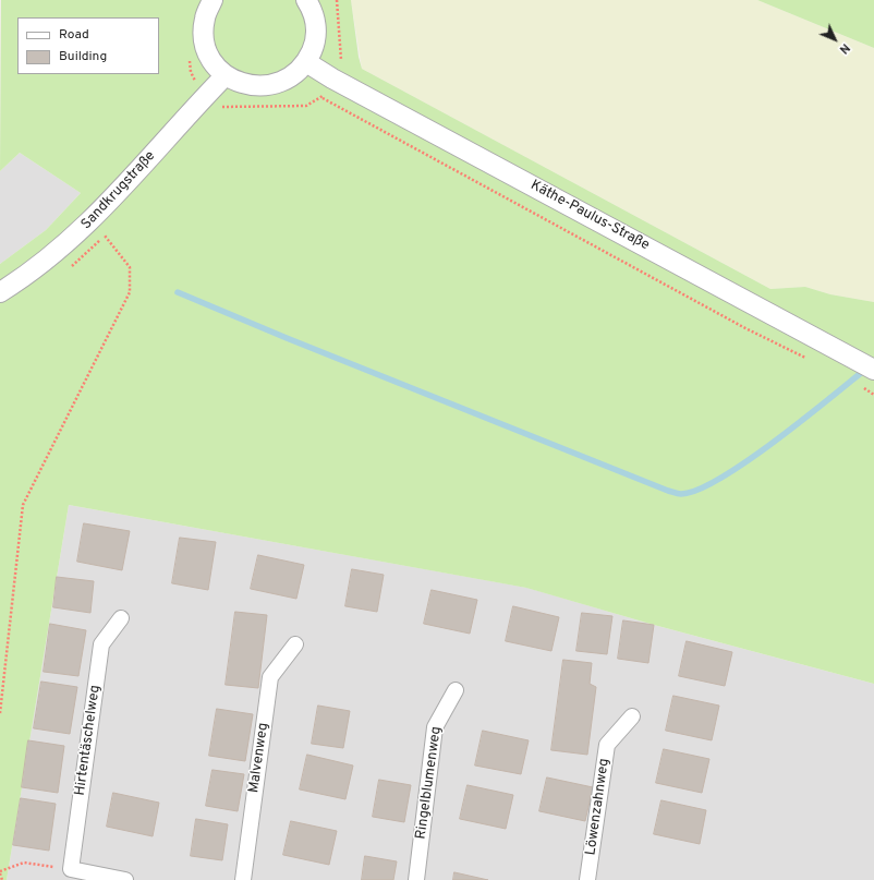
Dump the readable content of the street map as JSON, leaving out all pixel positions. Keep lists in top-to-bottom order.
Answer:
{
  "streets": {
    "street": [
      "Sandkrugstraße",
      "Käthe-Paulus-Straße",
      "Hirtentäschelweg",
      "Malvenweg",
      "Ringelblumenweg",
      "Löwenzahnweg"
    ]
  },
  "legend": ["Road", "Building"],
  "north": "bottom right"
}
